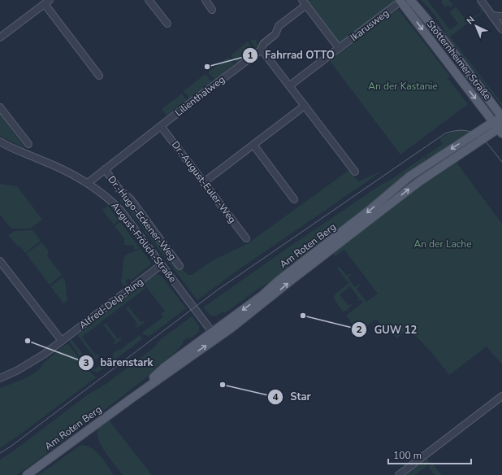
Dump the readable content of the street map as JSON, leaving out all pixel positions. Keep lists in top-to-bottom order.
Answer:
{
  "streets": {
    "main road": ["Stotternheimer Straße", "Am Roten Berg"],
    "street": [
      "Ikarusweg",
      "Lilienthalweg",
      "Dr.-August-Euler-Weg",
      "Dr.-Hugo-Eckener-Weg",
      "August-Frölich-Straße",
      "Alfred-Delp-Ring"
    ]
  },
  "crossings": [
    ["Ikarusweg", "Stotternheimer Straße"],
    ["Stotternheimer Straße", "Am Roten Berg"],
    ["Lilienthalweg", "Dr.-August-Euler-Weg"],
    ["Lilienthalweg", "Dr.-Hugo-Eckener-Weg"],
    ["Lilienthalweg", "August-Frölich-Straße"],
    ["August-Frölich-Straße", "Am Roten Berg"],
    ["August-Frölich-Straße", "Alfred-Delp-Ring"]
  ],
  "parks": ["An der Kastanie", "An der Lache"],
  "places": [
    "Fahrrad OTTO",
    "GUW 12",
    "bärenstark",
    "Star"
  ],
  "scale_bar": "100 m",
  "north": "top left"
}
